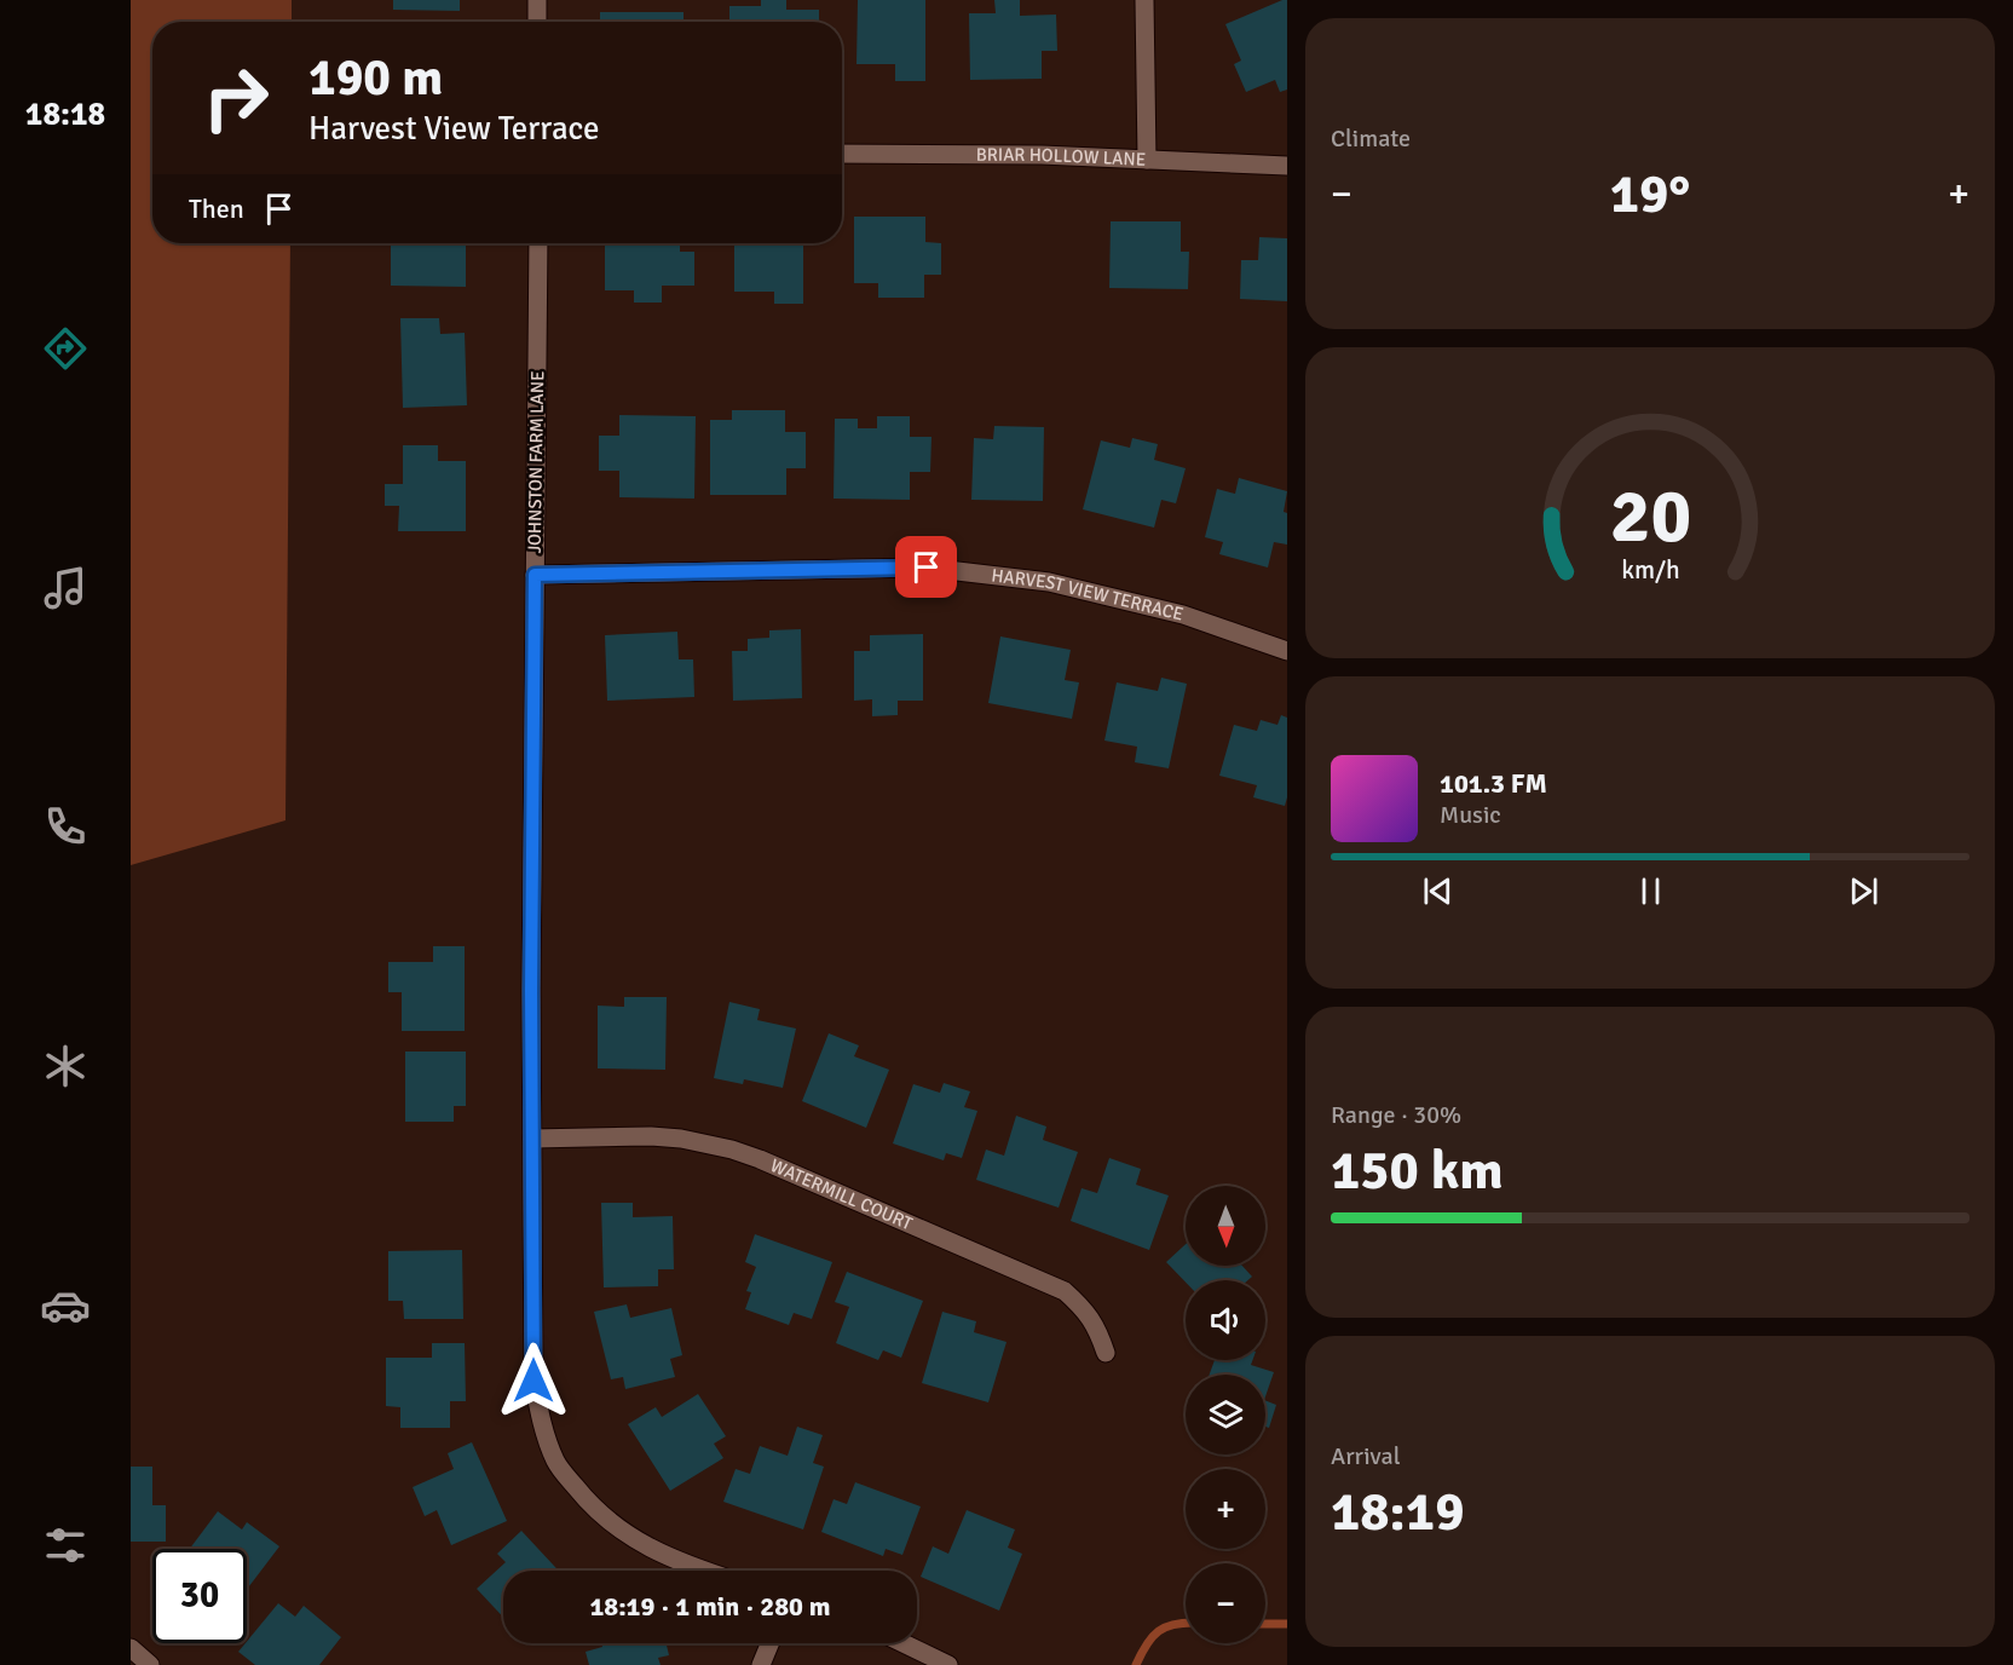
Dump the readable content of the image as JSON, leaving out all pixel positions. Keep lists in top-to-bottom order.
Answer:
{
  "streets": {
    "street": [
      "BRIAR HOLLOW LANE",
      "JOHNSTON FARM LANE",
      "HARVEST VIEW TERRACE",
      "WATERMILL COURT"
    ]
  },
  "crossings": [
    ["JOHNSTON FARM LANE", "HARVEST VIEW TERRACE"],
    ["JOHNSTON FARM LANE", "WATERMILL COURT"]
  ],
  "north": "bottom",
  "page": {
    "tabs": "18:18",
    "tile": [
      "Climate",
      ["Range · 30%", "150 km"],
      ["Arrival", "18:19"]
    ],
    "turn": ["190 m", "Harvest View Terrace"],
    "heat": ["−", "19°", "+"],
    "then": "Then",
    "song": ["101.3 FM", "Music"],
    "map_buttons": ["+", "−"],
    "limit": "30",
    "trip": "18:19 · 1 min · 280 m",
    "gauge": ["20", "km/h"]
  }
}
